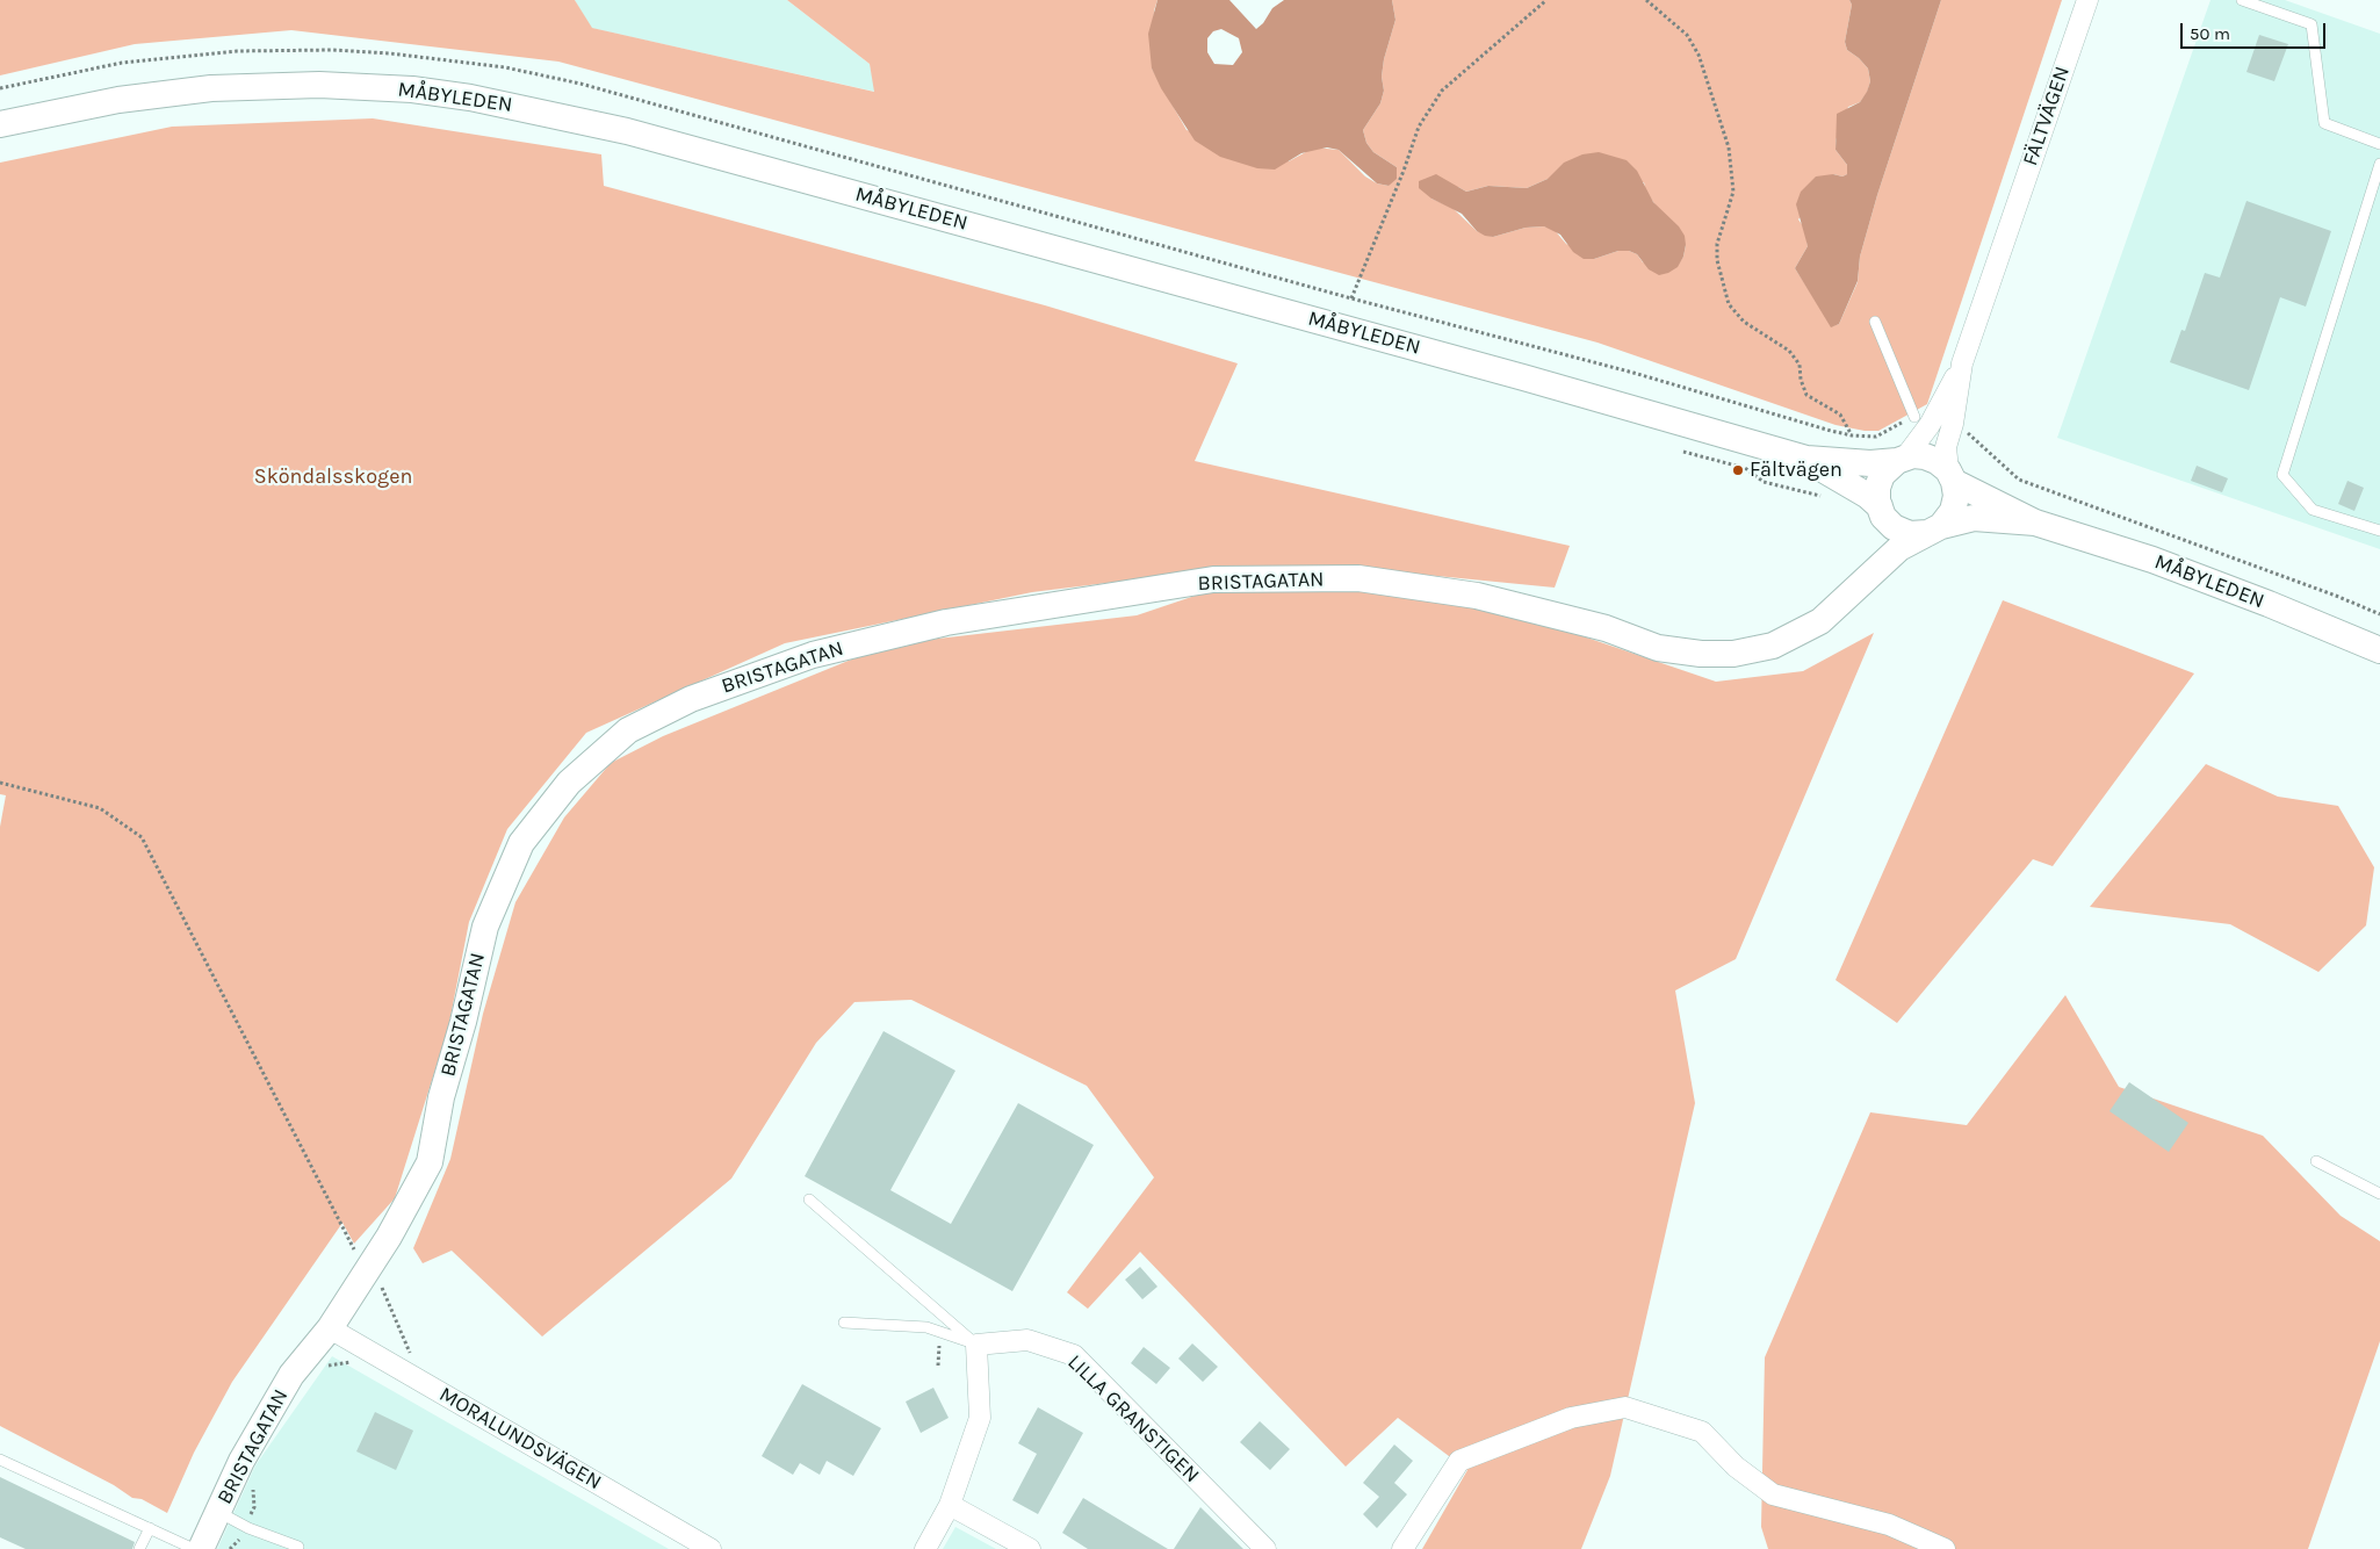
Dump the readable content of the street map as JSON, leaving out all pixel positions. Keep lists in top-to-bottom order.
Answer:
{
  "streets": {
    "street": [
      "MÅBYLEDEN",
      "FÄLTVÄGEN",
      "BRISTAGATAN",
      "LILLA GRANSTIGEN",
      "MORALUNDSVÄGEN"
    ]
  },
  "crossings": [
    ["MÅBYLEDEN", "FÄLTVÄGEN"],
    ["MÅBYLEDEN", "BRISTAGATAN"],
    ["FÄLTVÄGEN", "BRISTAGATAN"],
    ["BRISTAGATAN", "MORALUNDSVÄGEN"]
  ],
  "parks": ["Sköndalsskogen"],
  "places": ["Fältvägen"],
  "scale_bar": "50 m"
}
